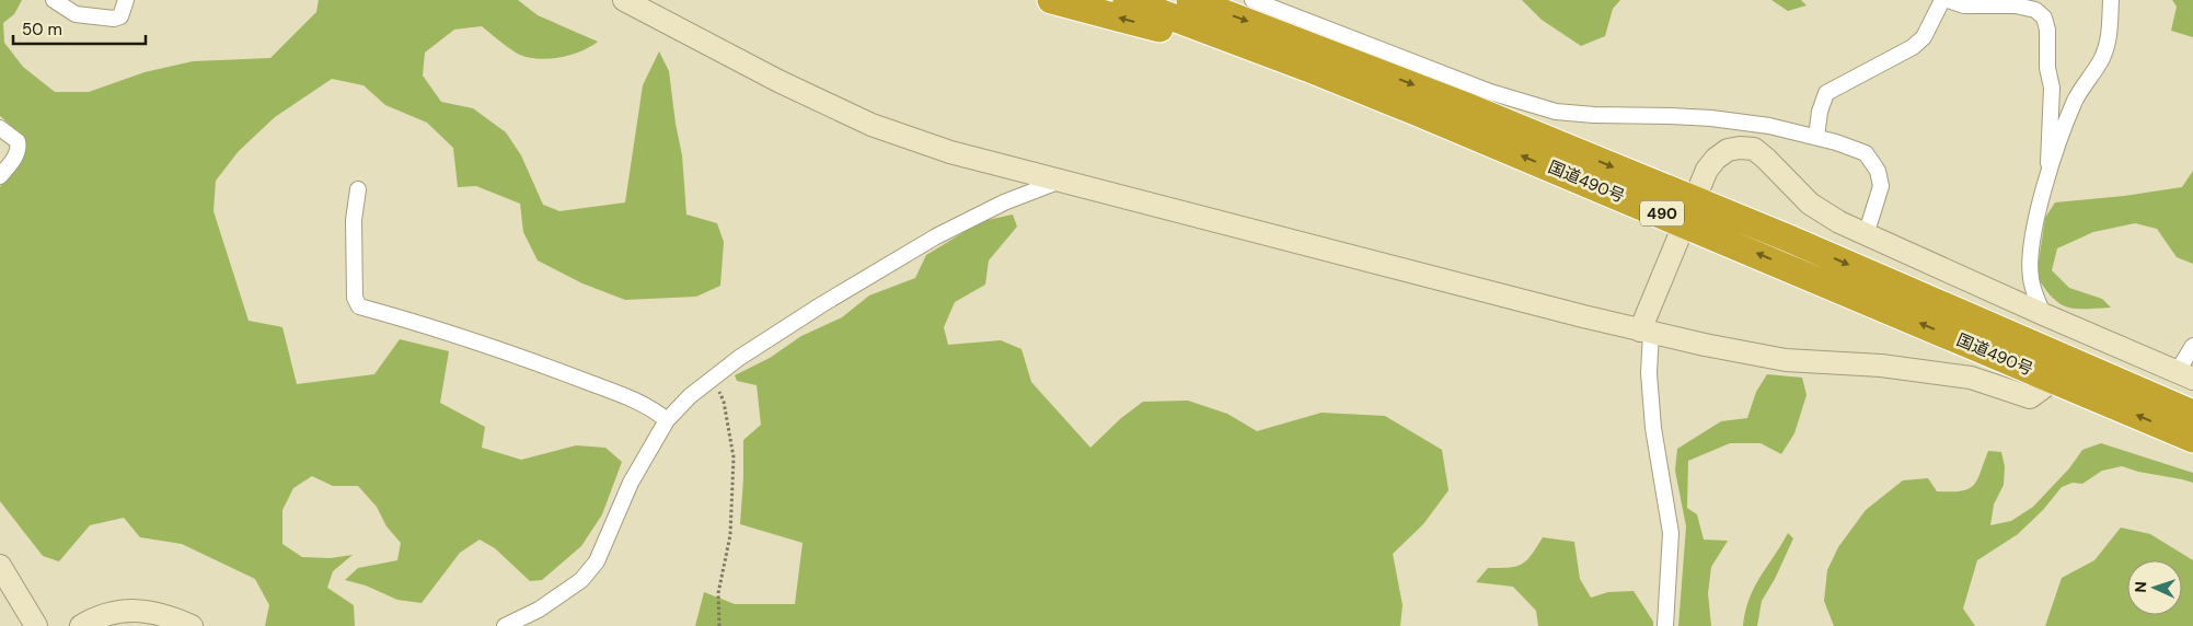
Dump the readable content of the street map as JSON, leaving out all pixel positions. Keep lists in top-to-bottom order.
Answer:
{
  "streets": {
    "highway": ["国道490号", "490"]
  },
  "scale_bar": "50 m",
  "north": "left"
}
